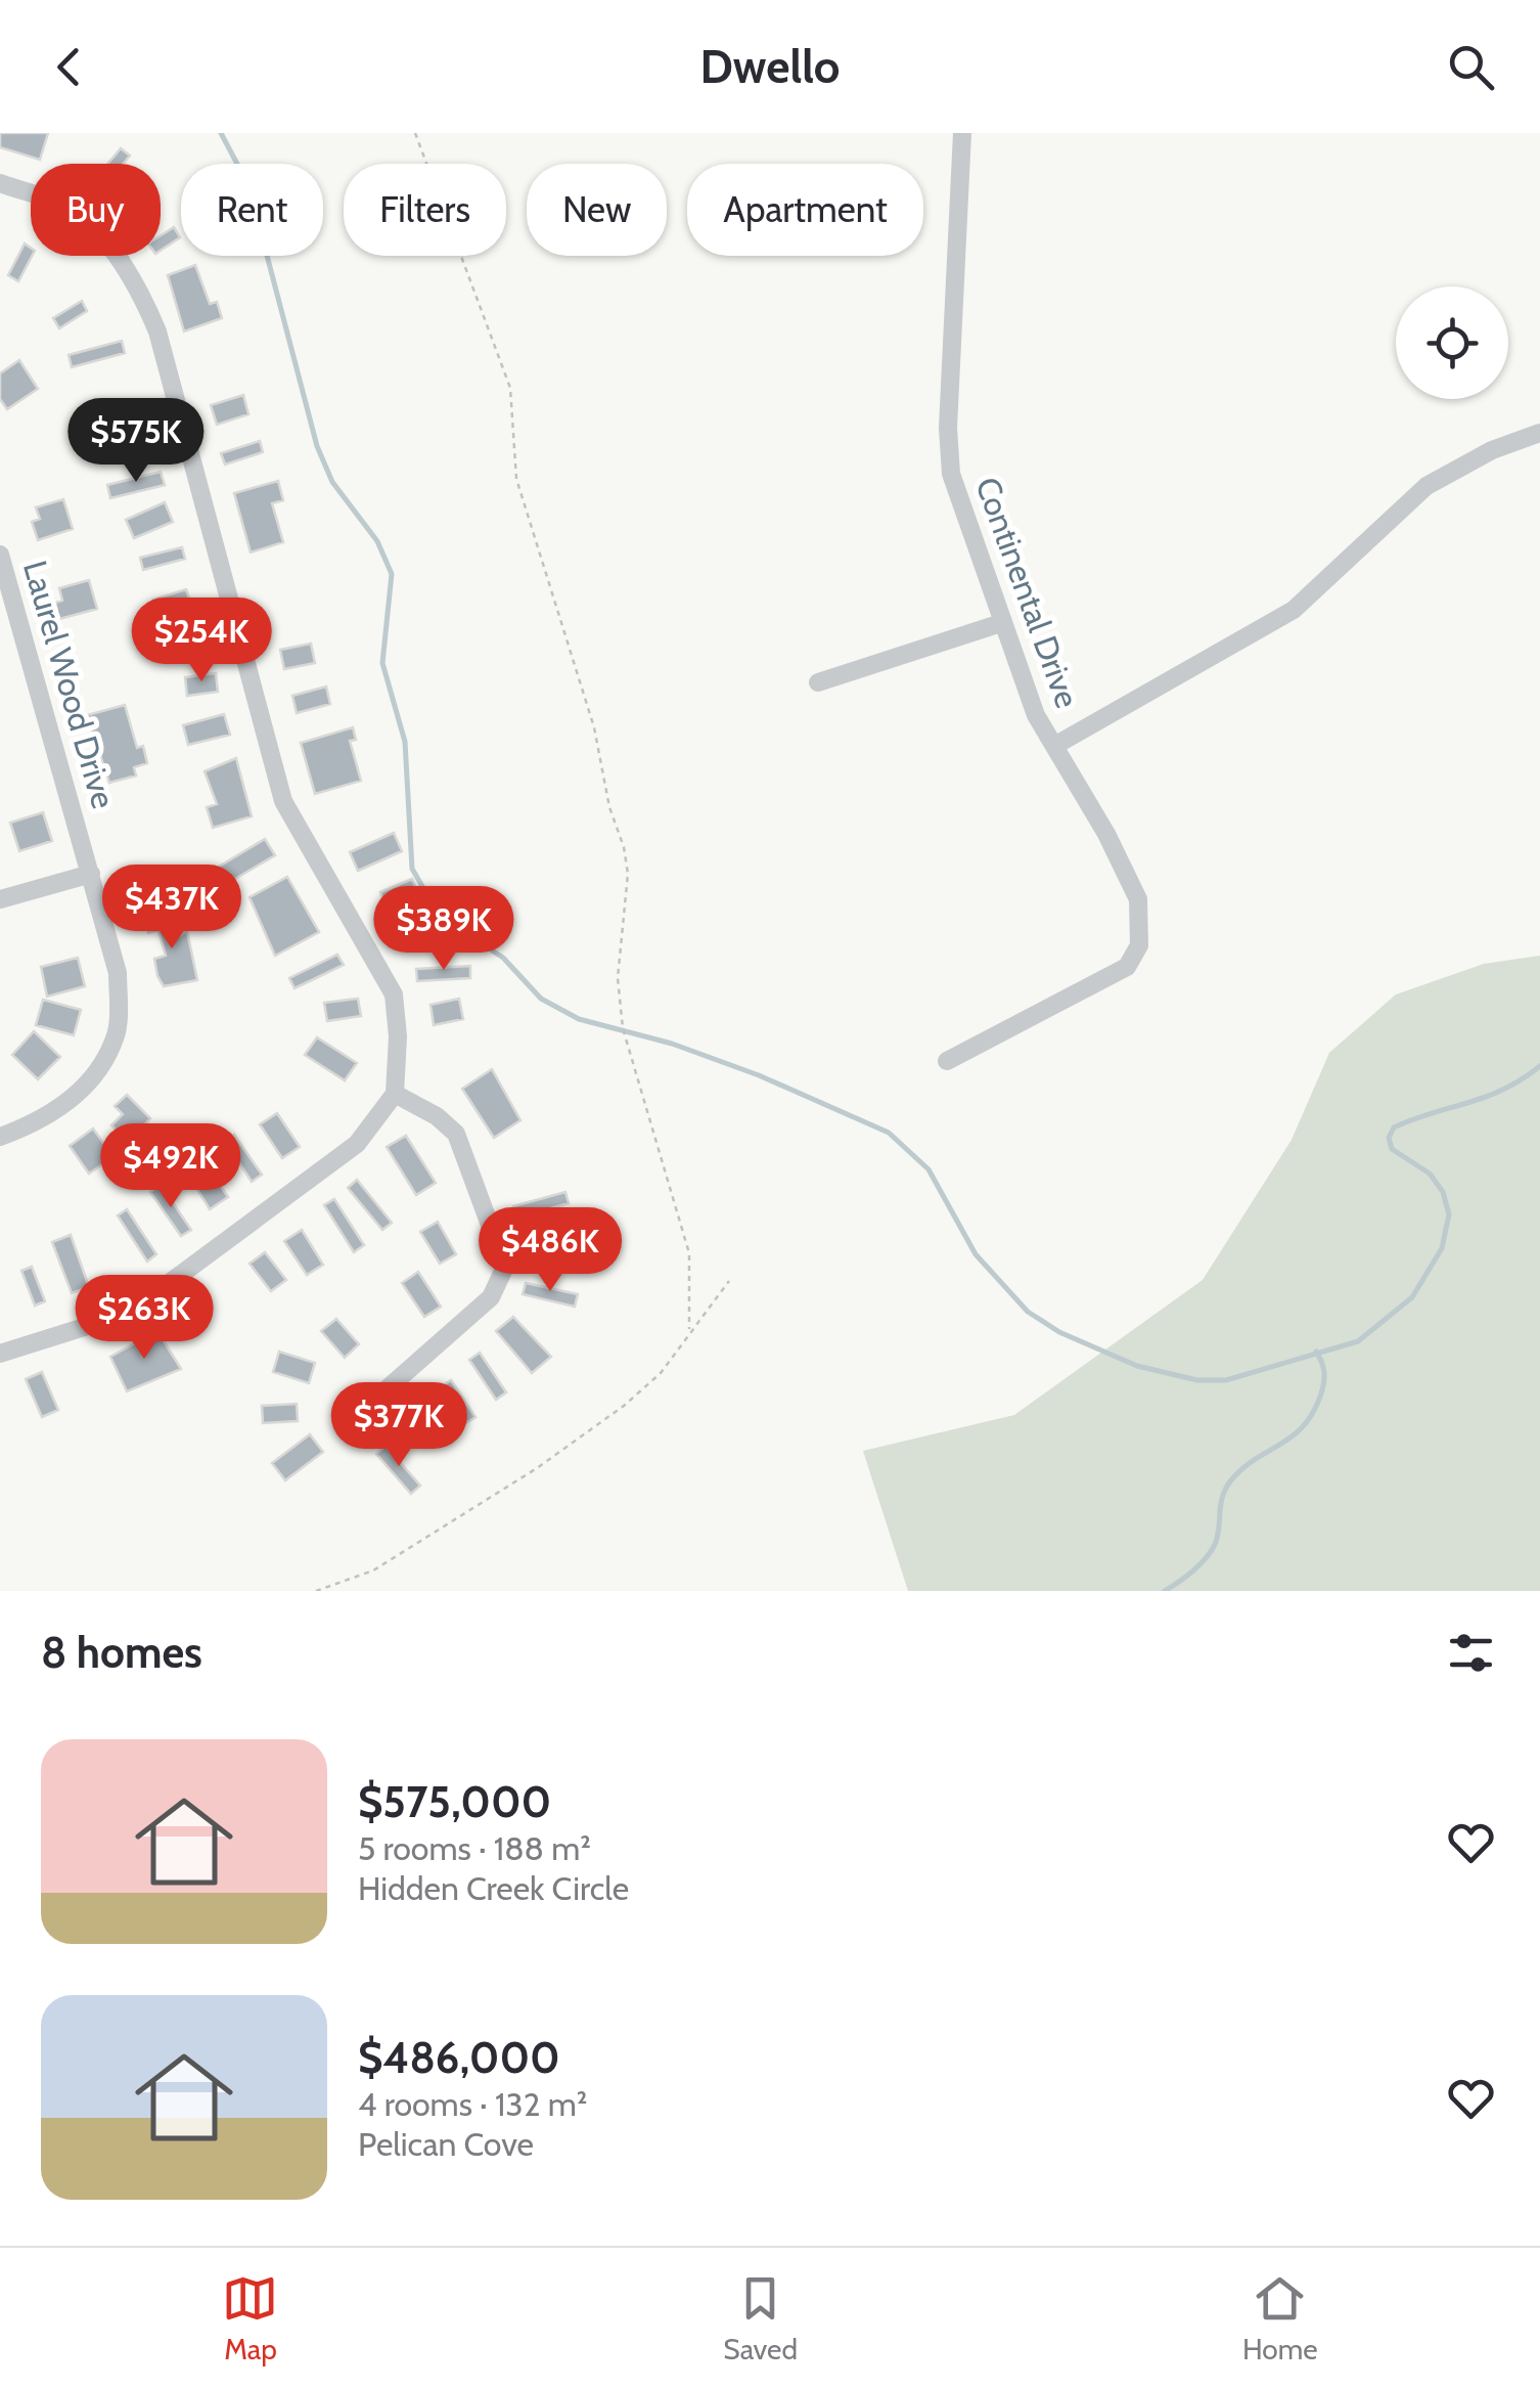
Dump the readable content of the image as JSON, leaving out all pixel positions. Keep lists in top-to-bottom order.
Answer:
{
  "streets": {
    "street": ["Continental Drive", "Laurel Wood Drive"]
  },
  "page": {
    "header": "Dwello",
    "chip": [
      "Buy",
      "Rent",
      "Filters",
      "New",
      "Apartment"
    ],
    "price": [
      "$575K",
      "$254K",
      "$437K",
      "$389K",
      "$492K",
      "$486K",
      "$263K",
      "$377K"
    ],
    "heading": "8 homes",
    "list": [
      {
        "name": "$575,000",
        "note": "5 rooms · 188 m² · Hidden Creek Circle"
      },
      {
        "name": "$486,000",
        "note": "4 rooms · 132 m² · Pelican Cove"
      }
    ],
    "tabs": ["Map", "Saved", "Home"]
  }
}
